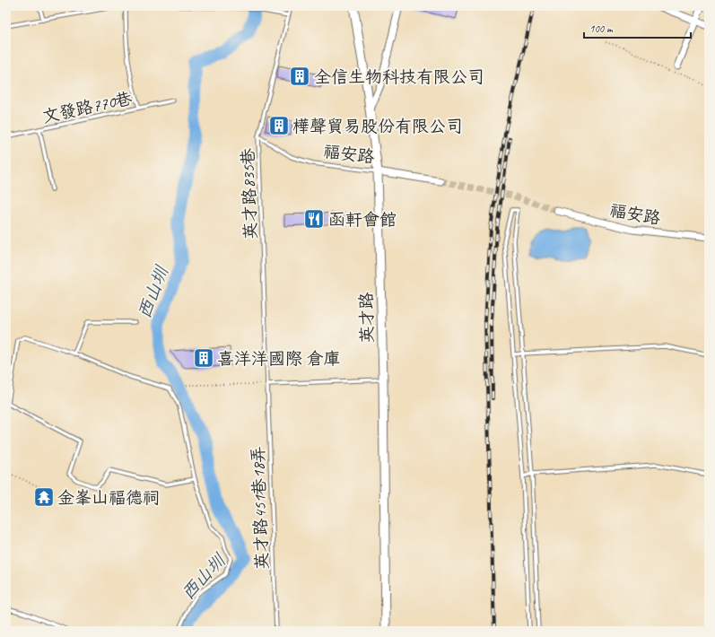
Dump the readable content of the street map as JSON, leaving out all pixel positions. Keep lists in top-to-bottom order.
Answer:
{
  "streets": {
    "street": ["福安路", "英才路"],
    "lane": ["文發路770巷", "英才路835巷", "英才路451巷18弄"]
  },
  "crossings": [
    ["福安路", "英才路835巷"],
    ["福安路", "英才路"],
    ["英才路835巷", "英才路451巷18弄"]
  ],
  "water": ["西山圳"],
  "places": {
    "building": ["全信生物科技有限公司", "樺聲貿易股份有限公司", "喜洋洋國際 倉庫"],
    "restaurant": ["函軒會館"],
    "temple": ["金峯山福德祠"]
  },
  "scale_bar": "100 m"
}
